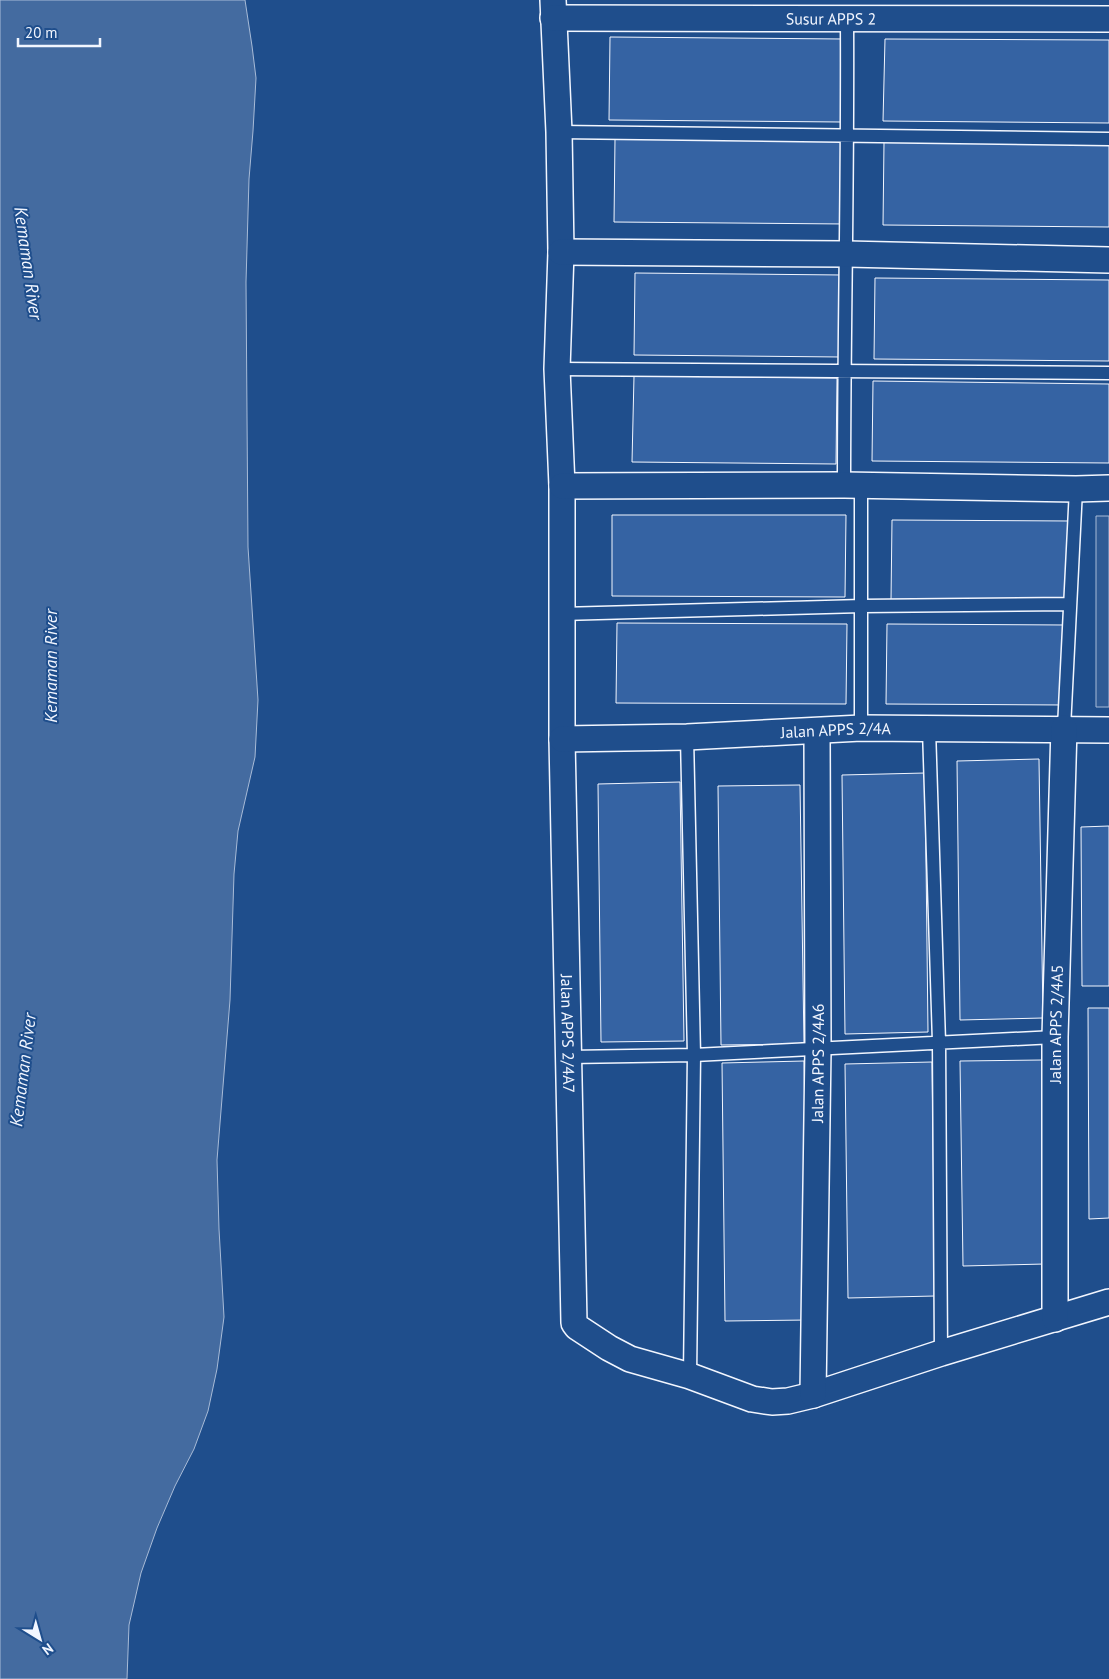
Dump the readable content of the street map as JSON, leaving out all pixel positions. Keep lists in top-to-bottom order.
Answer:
{
  "streets": {
    "street": [
      "Susur APPS 2",
      "Jalan APPS 2/4A",
      "Jalan APPS 2/4A5",
      "Jalan APPS 2/4A7",
      "Jalan APPS 2/4A6"
    ]
  },
  "crossings": [
    ["Susur APPS 2", "Jalan APPS 2/4A7"],
    ["Jalan APPS 2/4A", "Jalan APPS 2/4A5"],
    ["Jalan APPS 2/4A", "Jalan APPS 2/4A7"],
    ["Jalan APPS 2/4A", "Jalan APPS 2/4A6"]
  ],
  "water": ["Kemaman River"],
  "scale_bar": "20 m",
  "north": "bottom right"
}
